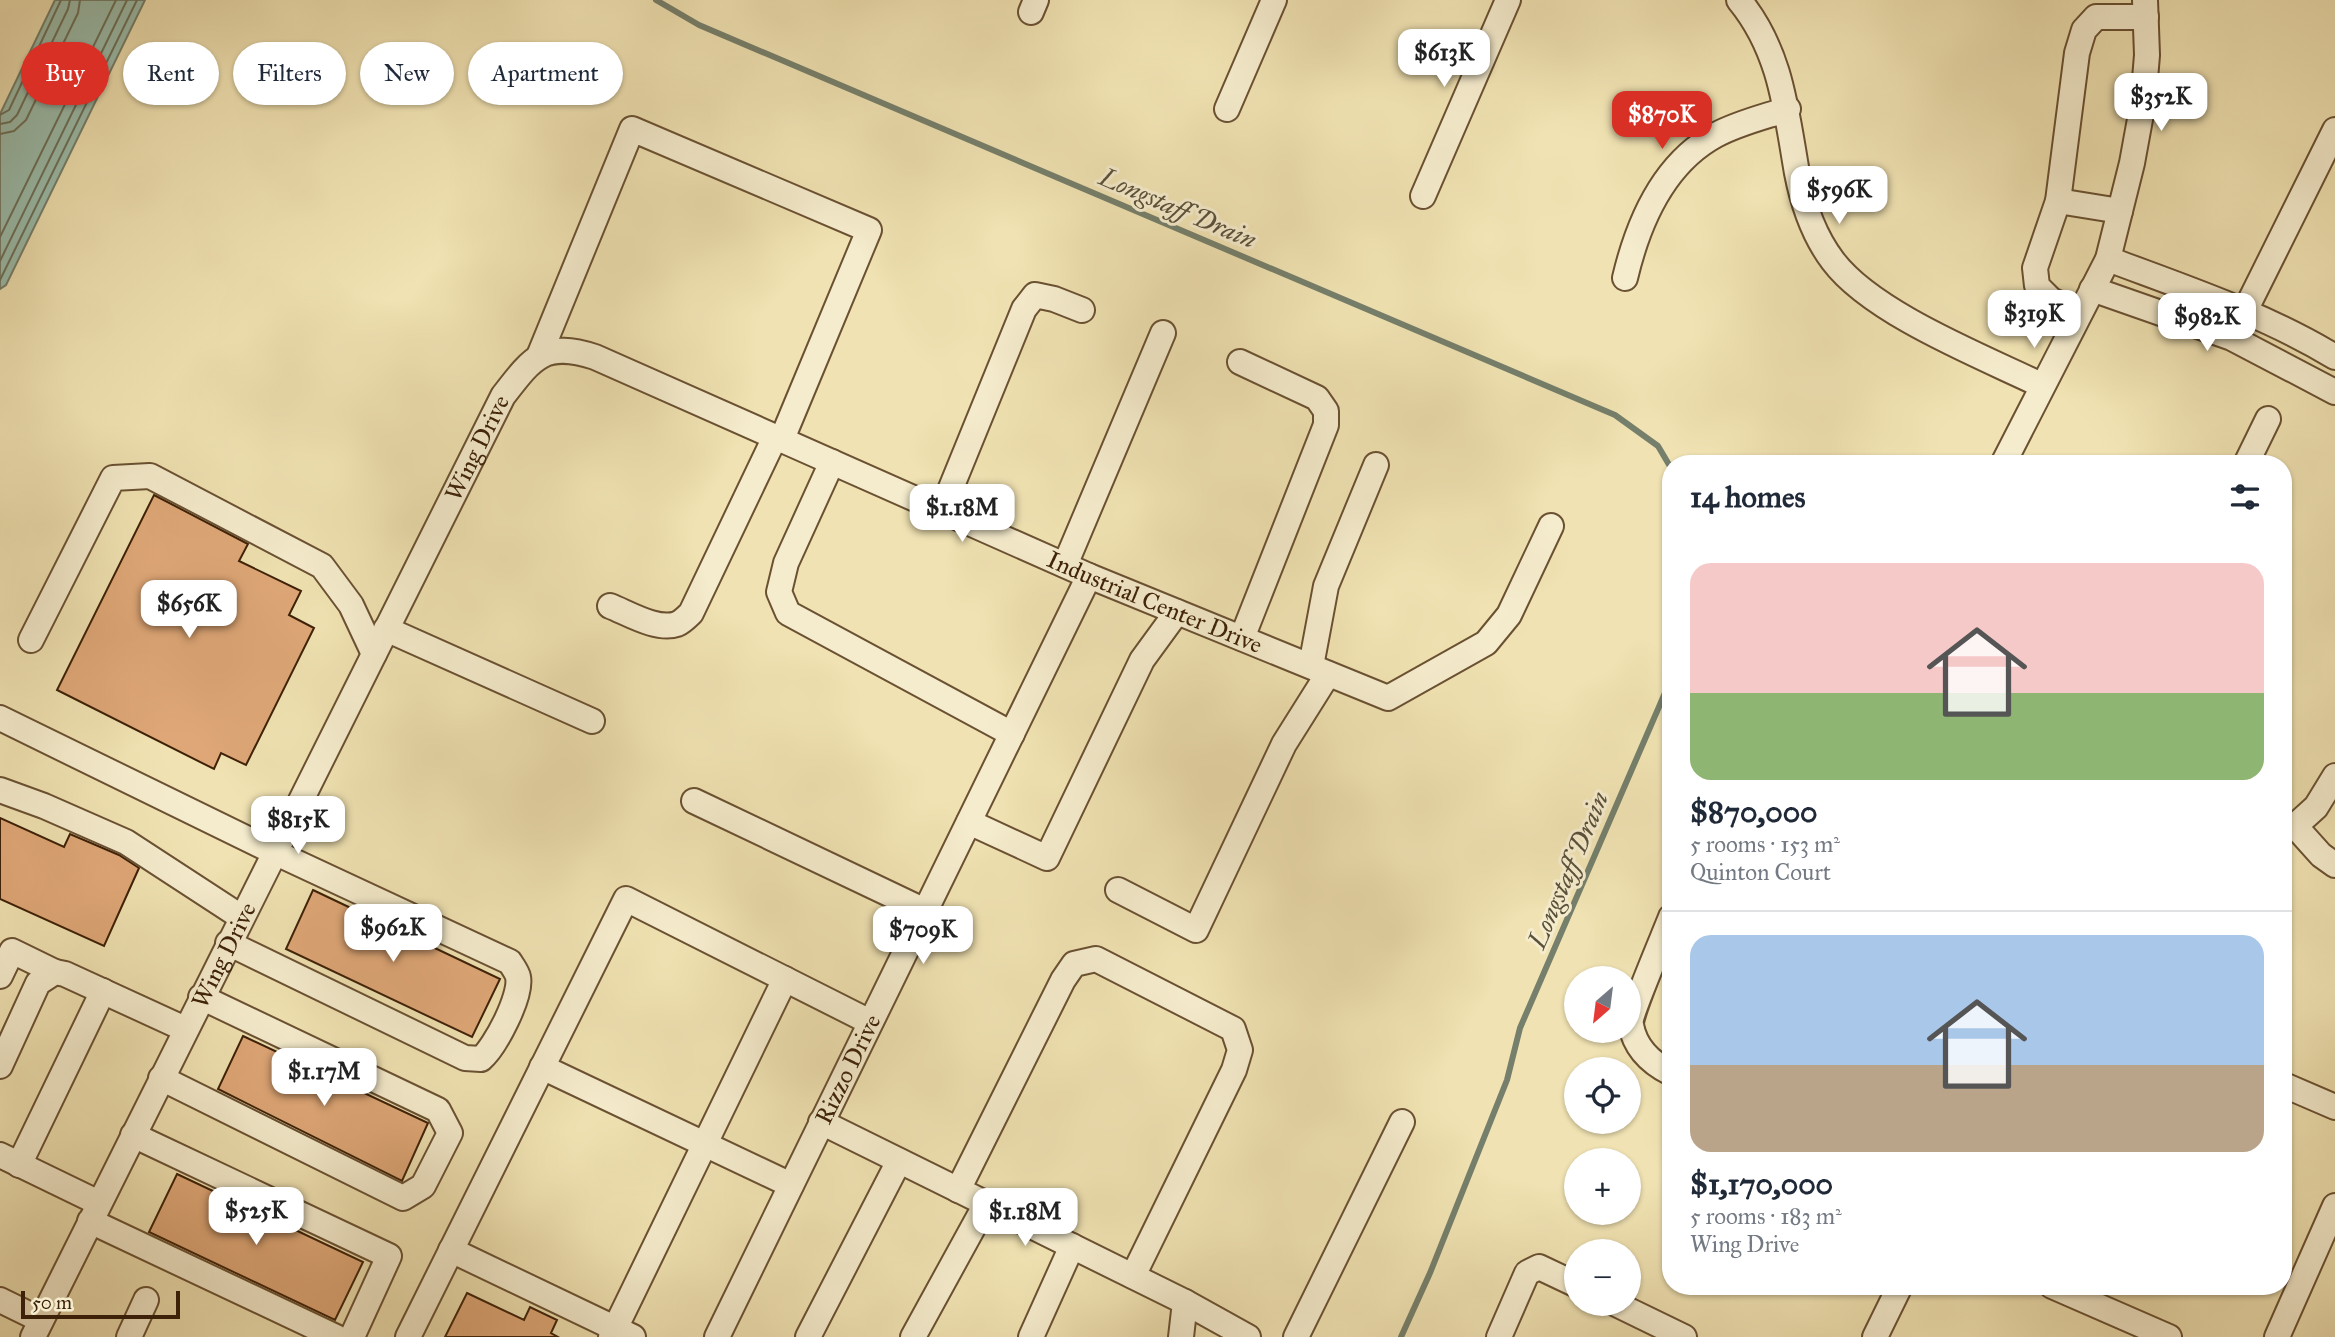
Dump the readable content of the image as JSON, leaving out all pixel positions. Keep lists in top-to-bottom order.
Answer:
{
  "streets": {
    "street": ["Wing Drive", "Industrial Center Drive", "Rizzo Drive"]
  },
  "crossings": [
    ["Wing Drive", "Industrial Center Drive"],
    ["Industrial Center Drive", "Rizzo Drive"]
  ],
  "water": ["Longstaff Drain"],
  "scale_bar": "50 m",
  "north": "bottom left",
  "page": {
    "price": [
      "$613K",
      "$352K",
      "$870K",
      "$596K",
      "$319K",
      "$982K",
      "$1.18M",
      "$656K",
      "$815K",
      "$962K",
      "$709K",
      "$1.17M",
      "$525K",
      "$1.18M"
    ],
    "chip": [
      "Buy",
      "Rent",
      "Filters",
      "New",
      "Apartment"
    ],
    "heading": "14 homes",
    "list": [
      {
        "name": "$870,000",
        "note": "5 rooms · 153 m² · Quinton Court"
      },
      {
        "name": "$1,170,000",
        "note": "5 rooms · 183 m² · Wing Drive"
      }
    ],
    "map_buttons": ["+", "−"],
    "scale": "50 m"
  }
}
